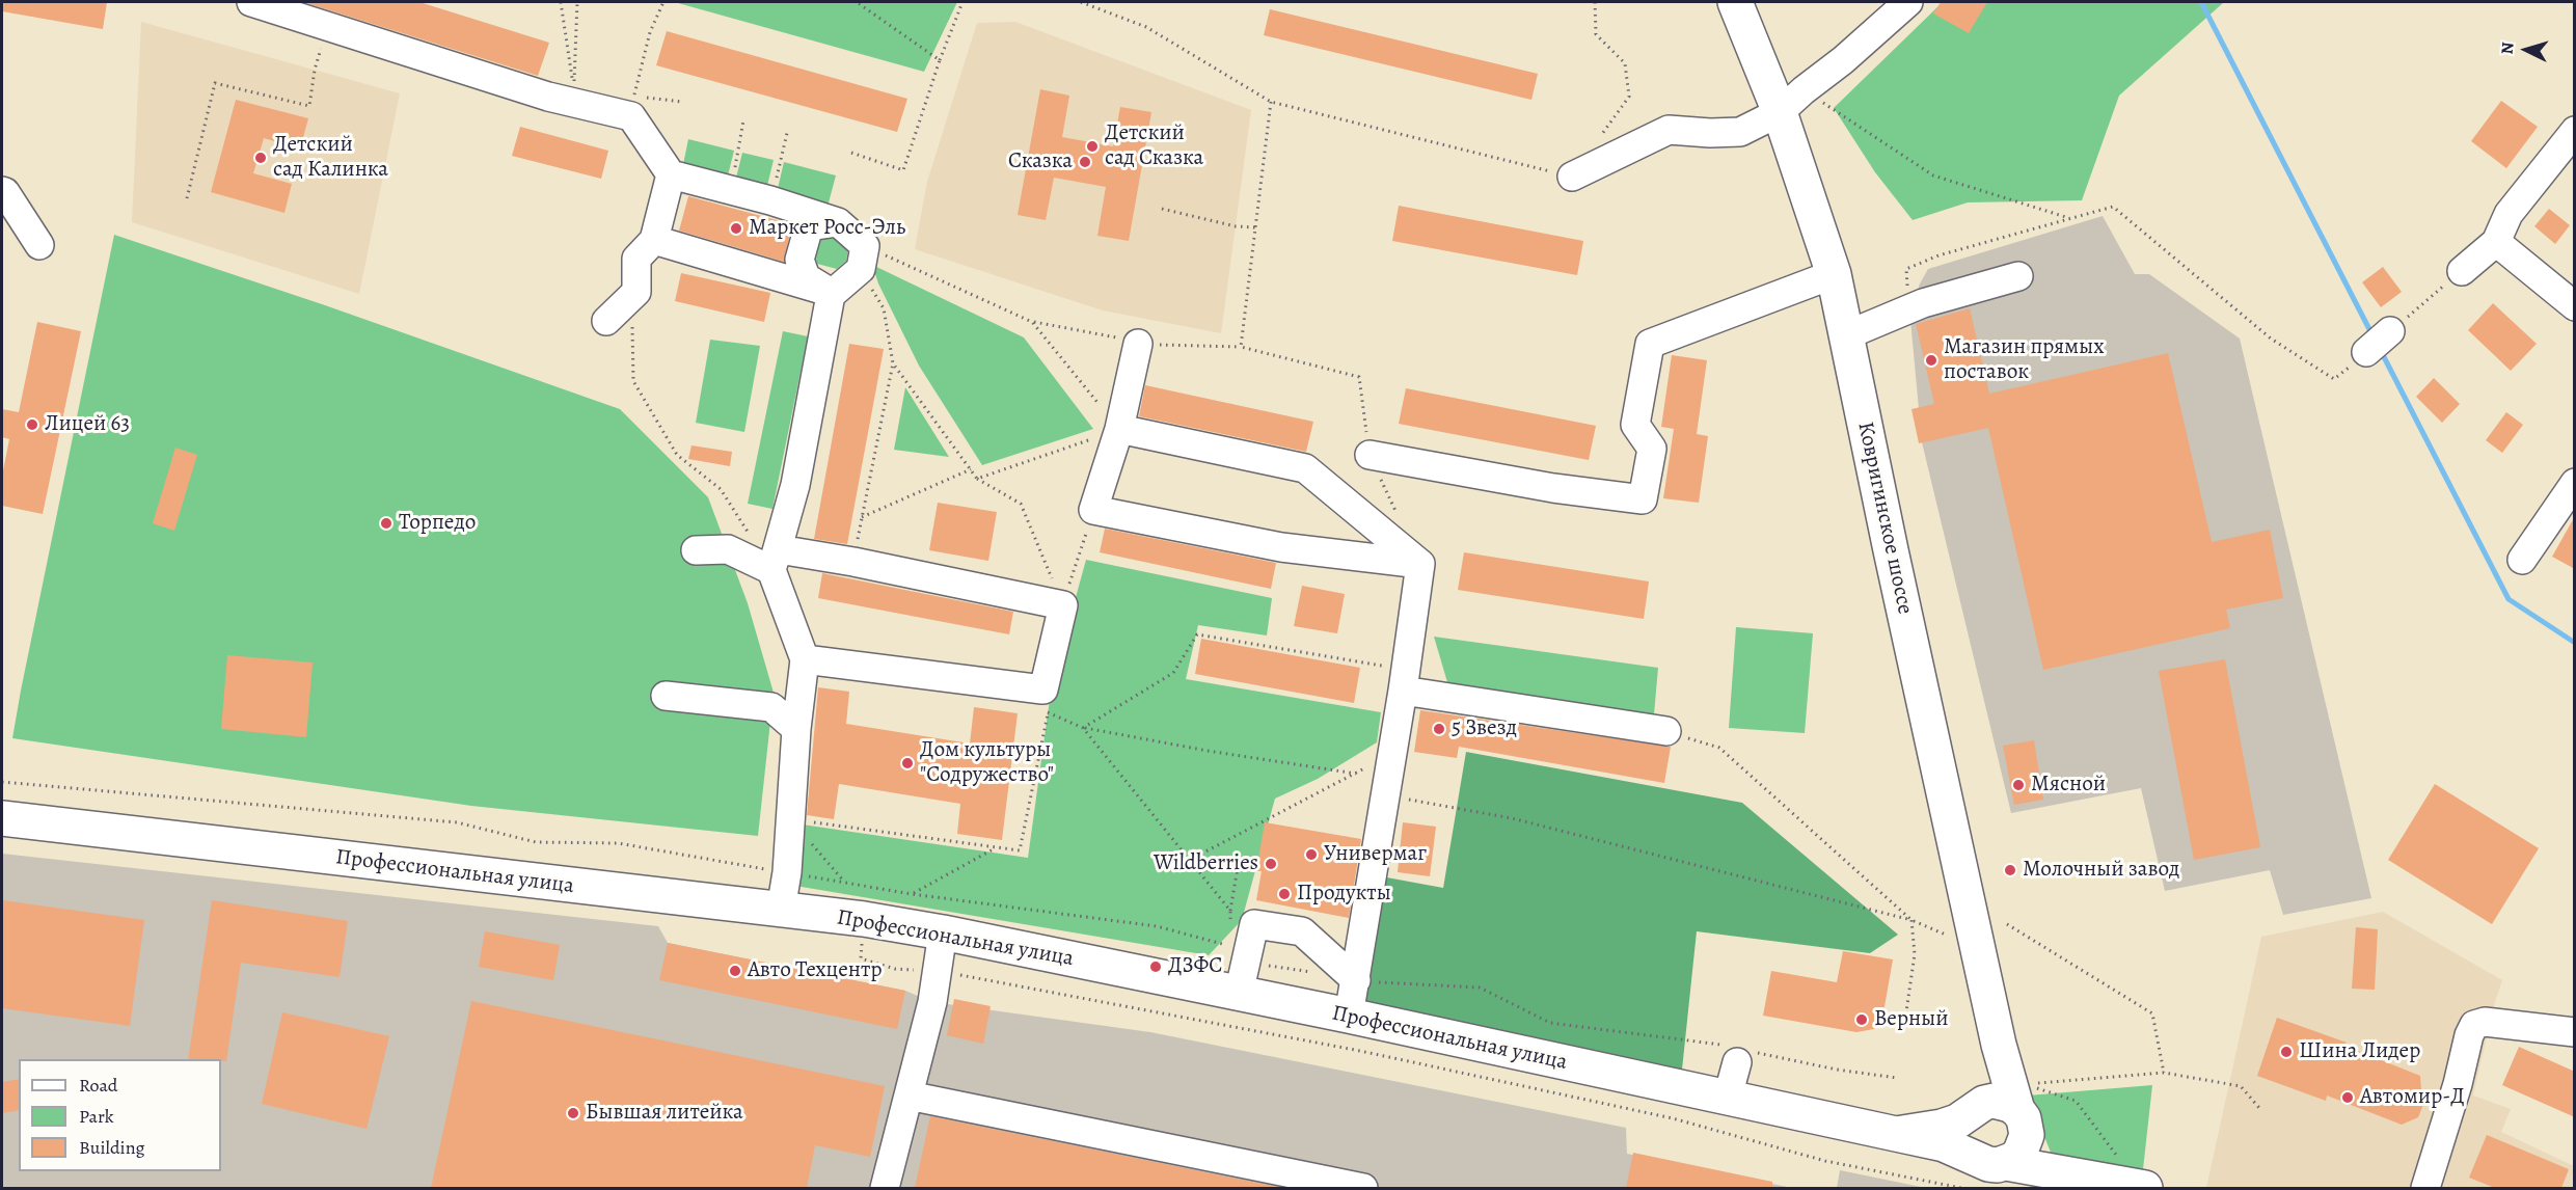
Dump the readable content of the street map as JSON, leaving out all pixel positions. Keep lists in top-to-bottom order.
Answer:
{
  "streets": {
    "main road": ["Ковригинское шоссе", "Профессиональная улица"]
  },
  "crossings": [
    ["Ковригинское шоссе", "Профессиональная улица"]
  ],
  "places": [
    "Детский сад Сказка",
    "Детский сад Калинка",
    "Сказка",
    "Маркет Росс-Эль",
    "Магазин прямых поставок",
    "Лицей 63",
    "Торпедо",
    "5 Звезд",
    "Дом культуры \"Содружество\"",
    "Мясной",
    "Универмаг",
    "Wildberries",
    "Молочный завод",
    "Продукты",
    "ДЗФС",
    "Авто Техцентр",
    "Верный",
    "Шина Лидер",
    "Автомир-Д",
    "Бывшая литейка"
  ],
  "legend": ["Road", "Park", "Building"],
  "north": "left"
}
